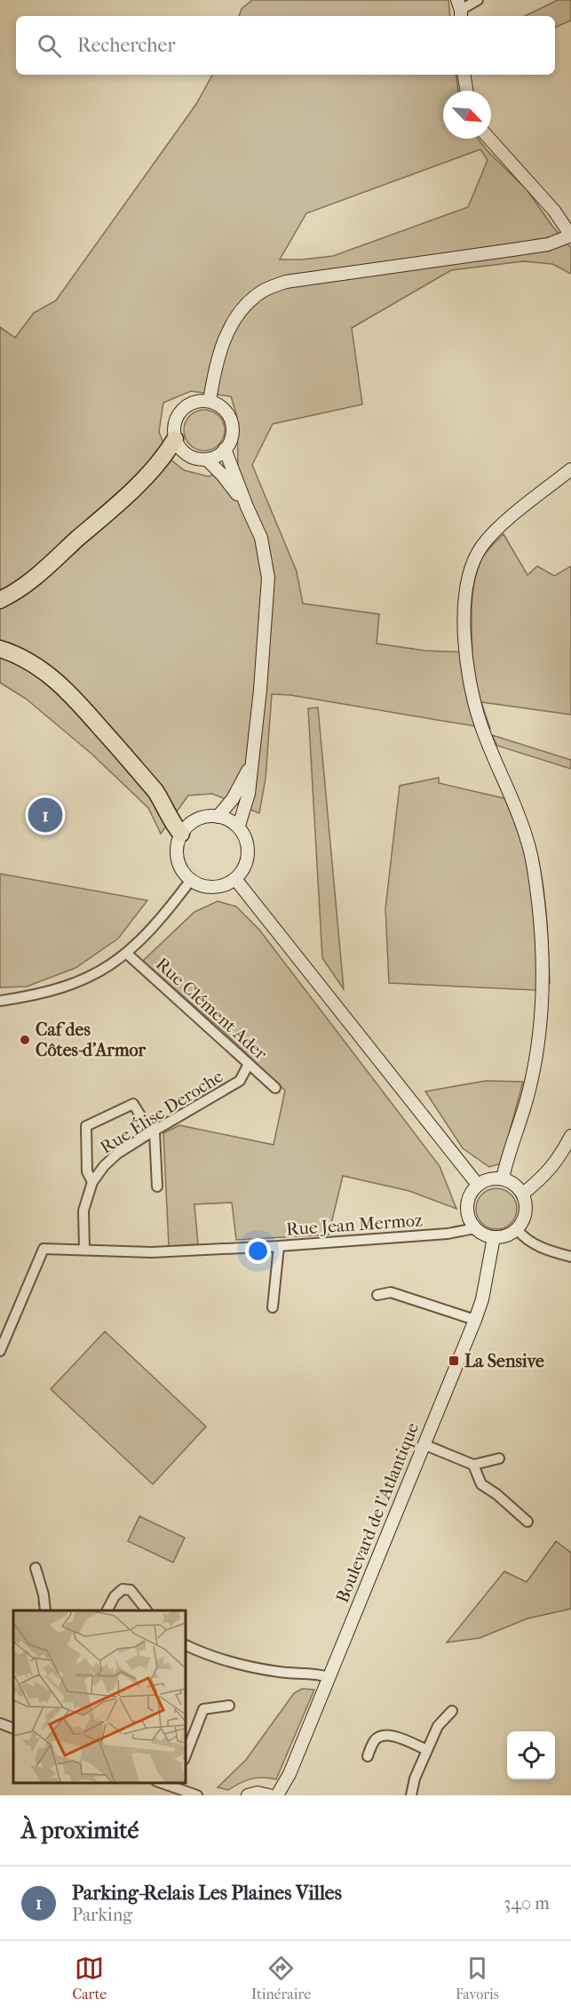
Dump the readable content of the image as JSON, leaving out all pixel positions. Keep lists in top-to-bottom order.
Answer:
{
  "streets": {
    "main road": ["Boulevard de l'Atlantique"],
    "street": ["Rue Clément Ader", "Rue Élise Deroche", "Rue Jean Mermoz"]
  },
  "crossings": [
    ["Rue Clément Ader", "Rue Élise Deroche"],
    ["Rue Élise Deroche", "Rue Jean Mermoz"],
    ["Rue Jean Mermoz", "Boulevard de l'Atlantique"]
  ],
  "places": {
    "other": ["Caf des Côtes-d'Armor"],
    "transit": ["La Sensive"]
  },
  "north": "bottom right",
  "page": {
    "search": "Rechercher",
    "pins": "1",
    "heading": "À proximité",
    "list": [
      {
        "mark": "1",
        "name": "Parking-Relais Les Plaines Villes",
        "note": "Parking",
        "value": "340 m"
      }
    ],
    "nav": ["Carte", "Itinéraire", "Favoris"]
  }
}
